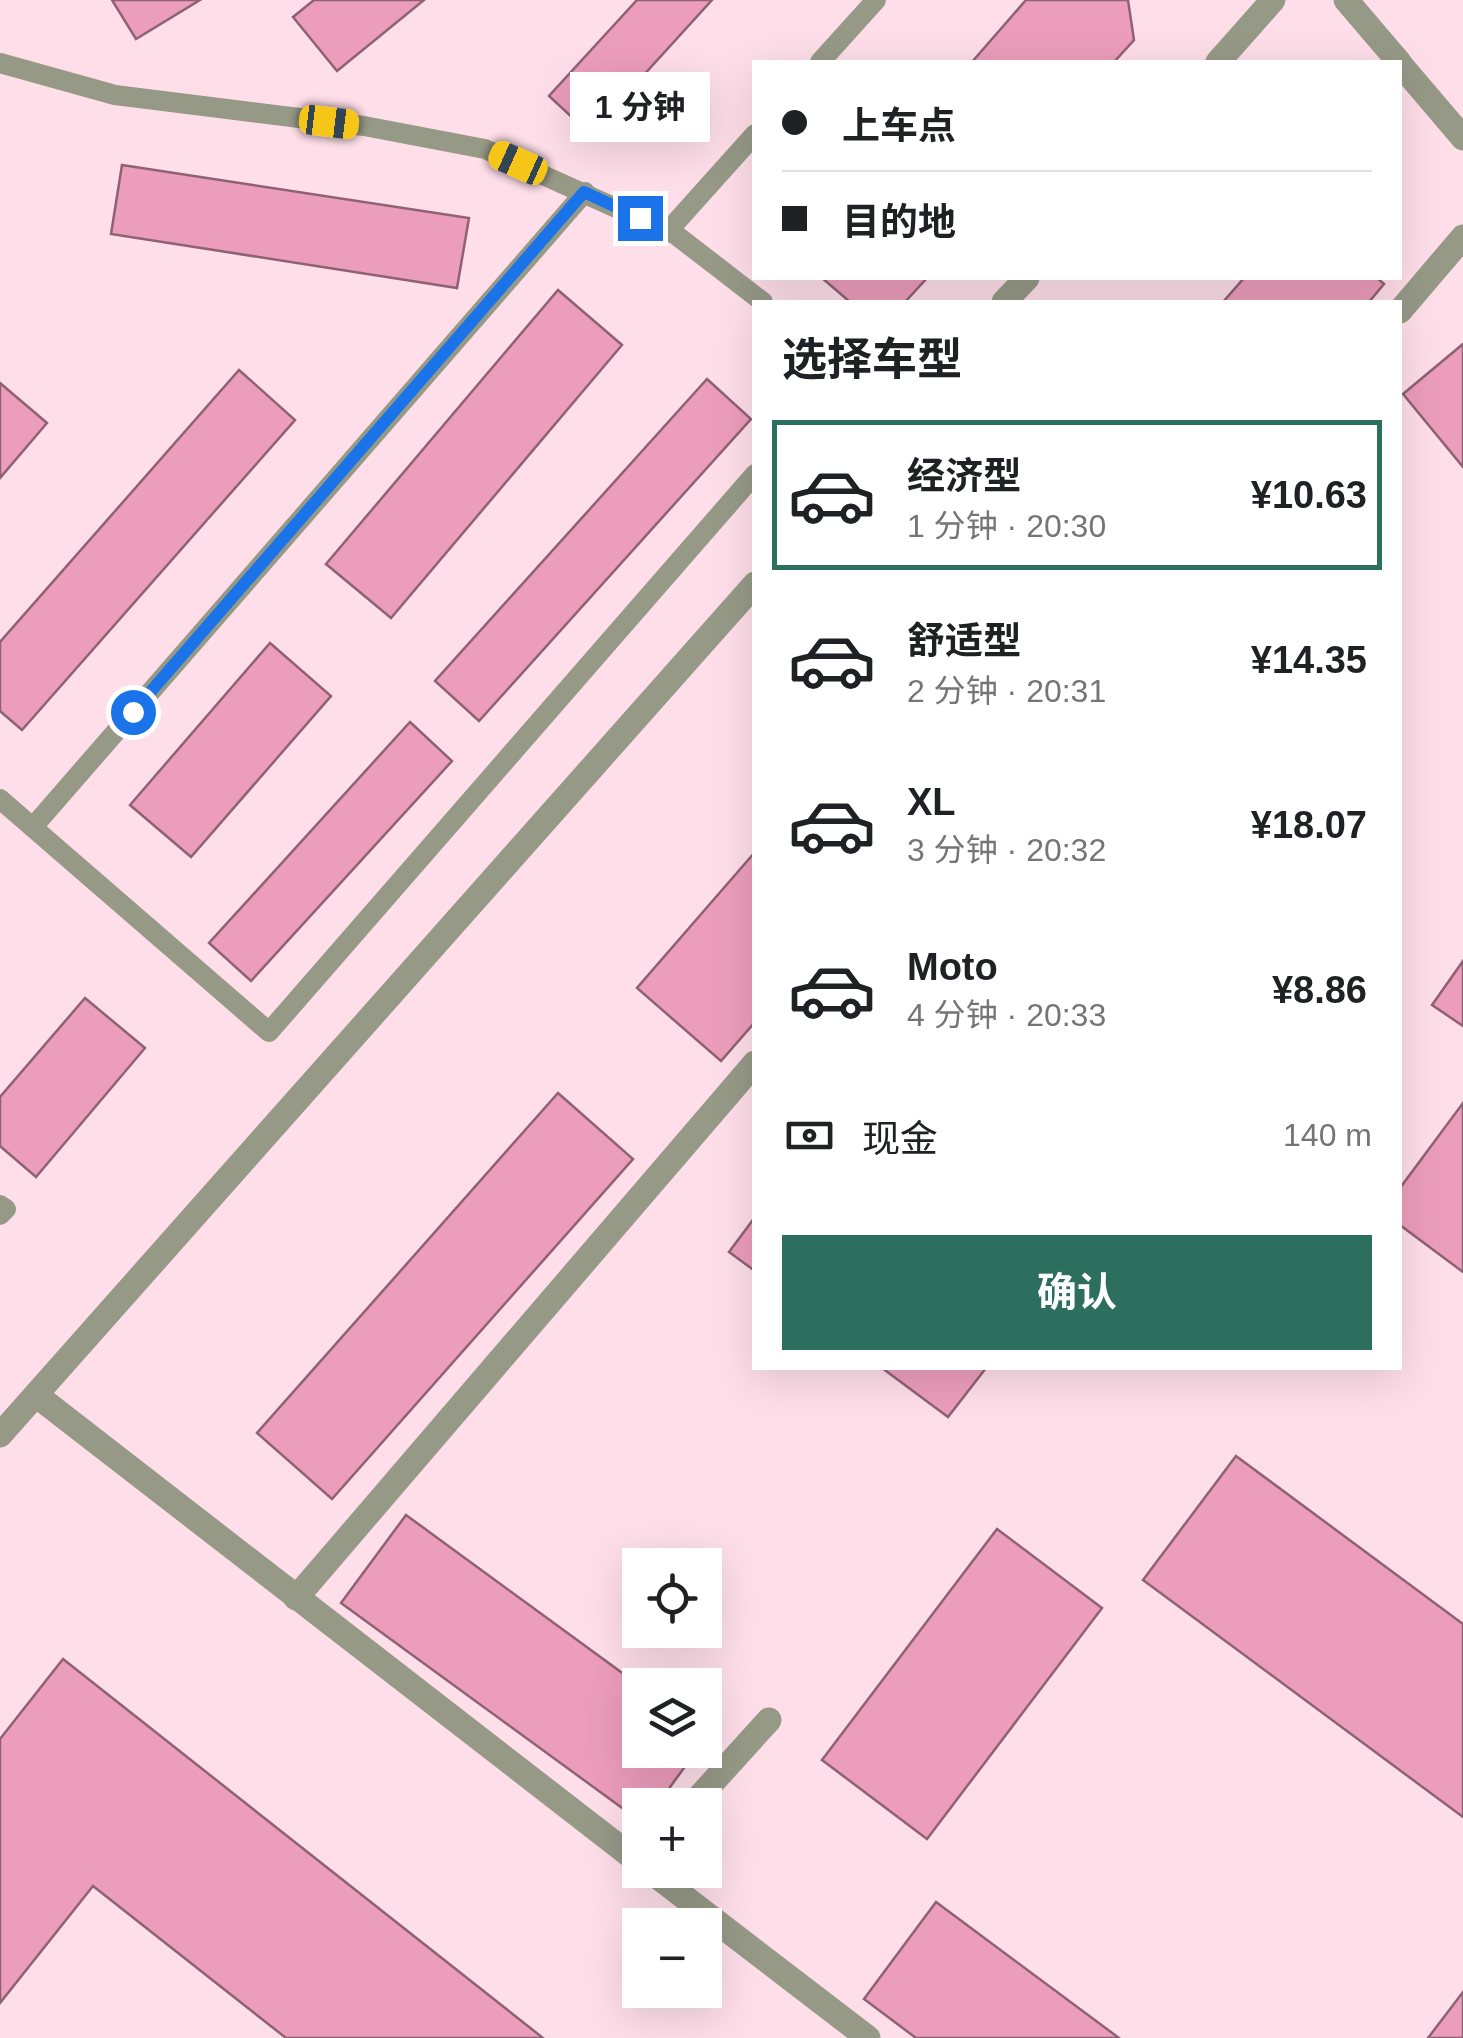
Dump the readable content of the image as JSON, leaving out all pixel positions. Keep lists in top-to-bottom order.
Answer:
{
  "page": {
    "banner": ["上车点", "目的地"],
    "bubble": "1 分钟",
    "heading": "选择车型",
    "list": [
      {
        "name": "经济型",
        "note": "1 分钟 · 20:30",
        "value": "¥10.63"
      },
      {
        "name": "舒适型",
        "note": "2 分钟 · 20:31",
        "value": "¥14.35"
      },
      {
        "name": "XL",
        "note": "3 分钟 · 20:32",
        "value": "¥18.07"
      },
      {
        "name": "Moto",
        "note": "4 分钟 · 20:33",
        "value": "¥8.86"
      }
    ],
    "pay": ["现金", "140 m"],
    "buttons": "确认",
    "map_buttons": ["+", "−"]
  }
}
